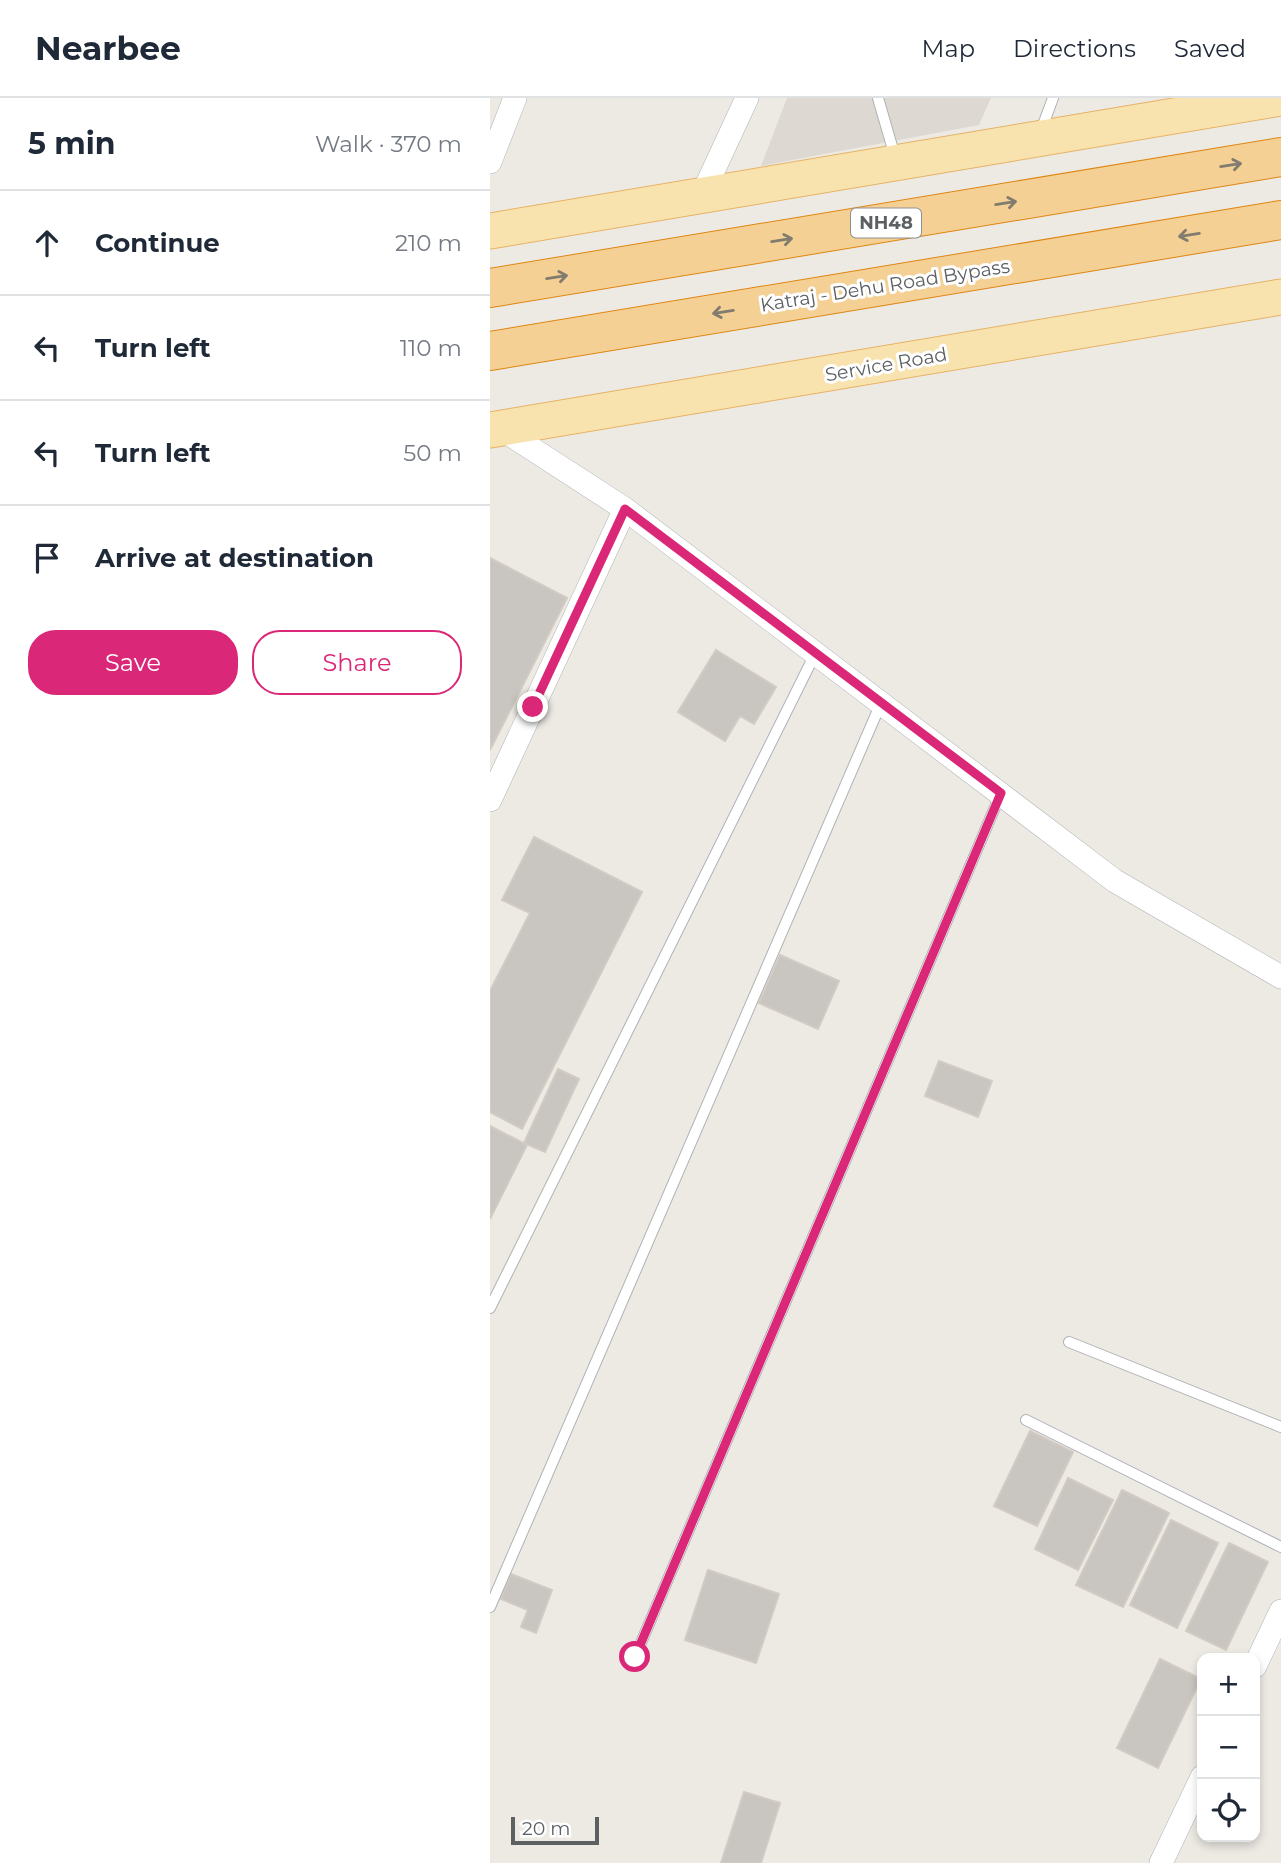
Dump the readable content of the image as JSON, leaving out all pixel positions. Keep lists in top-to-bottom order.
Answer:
{
  "streets": {
    "highway": ["NH48", "Katraj - Dehu Road Bypass"],
    "main road": ["Service Road"]
  },
  "scale_bar": "20 m",
  "page": {
    "header": "Nearbee",
    "nav": ["Map", "Directions", "Saved"],
    "heading": ["5 min", "Walk · 370 m"],
    "list": [
      ["Continue", "210 m"],
      ["Turn left", "110 m"],
      ["Turn left", "50 m"],
      "Arrive at destination"
    ],
    "buttons": ["Save", "Share"],
    "map_buttons": ["+", "−"],
    "scale": "20 m"
  }
}
